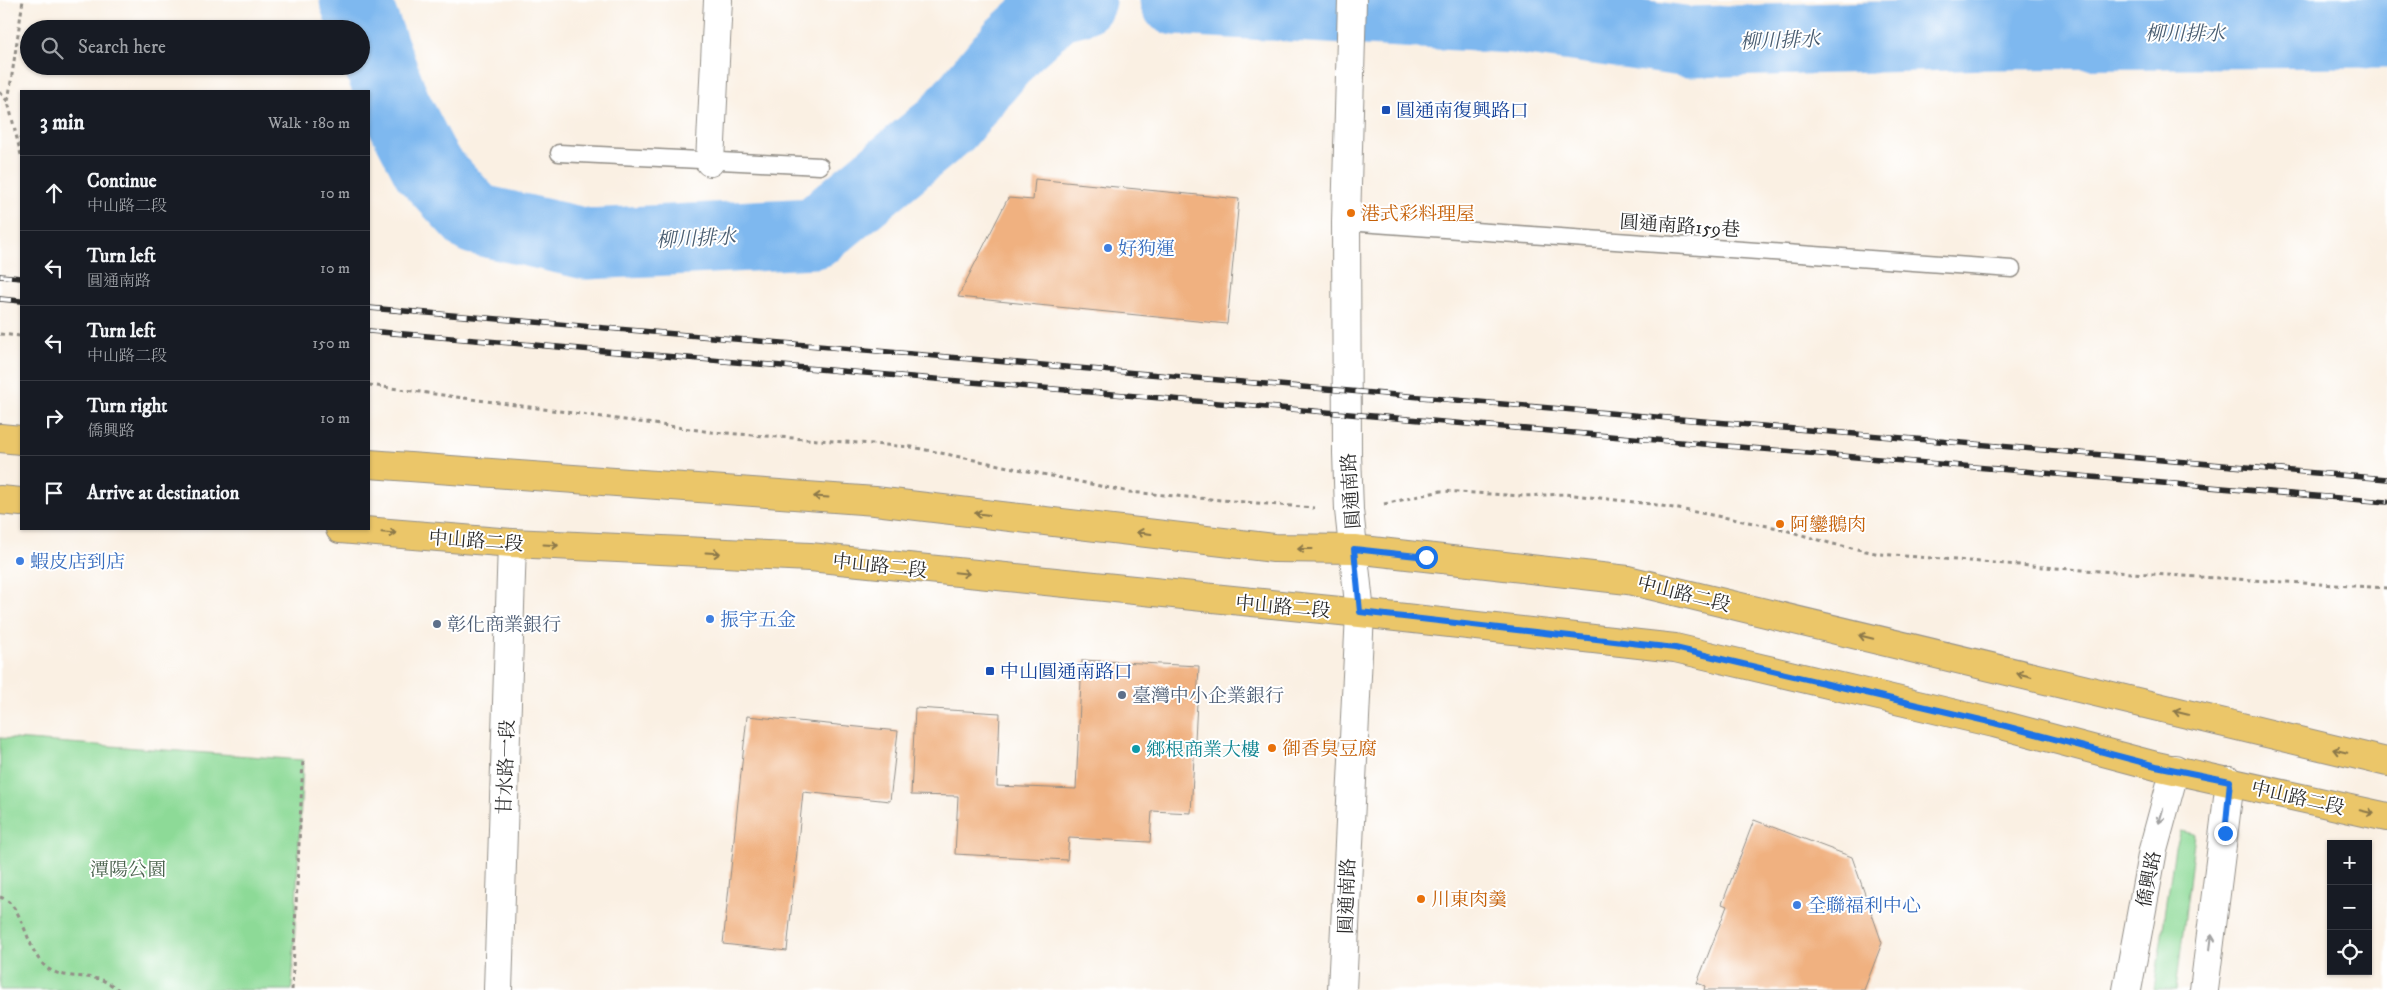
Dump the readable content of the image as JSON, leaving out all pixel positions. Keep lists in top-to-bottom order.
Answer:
{
  "streets": {
    "main road": ["中山路二段"],
    "street": ["圓通南路", "甘水路一段", "僑興路"],
    "lane": ["圓通南路159巷"]
  },
  "crossings": [
    ["圓通南路159巷", "圓通南路"],
    ["圓通南路", "中山路二段"],
    ["中山路二段", "甘水路一段"],
    ["中山路二段", "僑興路"]
  ],
  "water": ["柳川排水"],
  "parks": ["潭陽公園"],
  "places": {
    "transit": ["圓通南復興路口", "中山圓通南路口"],
    "other": [
      "港式彩料理屋",
      "好狗運",
      "阿鑾鵝肉",
      "蝦皮店到店",
      "振宇五金",
      "彰化商業銀行",
      "臺灣中小企業銀行",
      "御香臭豆腐",
      "鄉根商業大樓",
      "川東肉羹",
      "全聯福利中心"
    ]
  },
  "page": {
    "search": "Search here",
    "heading": ["3 min", "Walk · 180 m"],
    "list": [
      ["Continue", "中山路二段", "10 m"],
      ["Turn left", "圓通南路", "10 m"],
      ["Turn left", "中山路二段", "150 m"],
      ["Turn right", "僑興路", "10 m"],
      "Arrive at destination"
    ],
    "map_buttons": ["+", "−"]
  }
}
